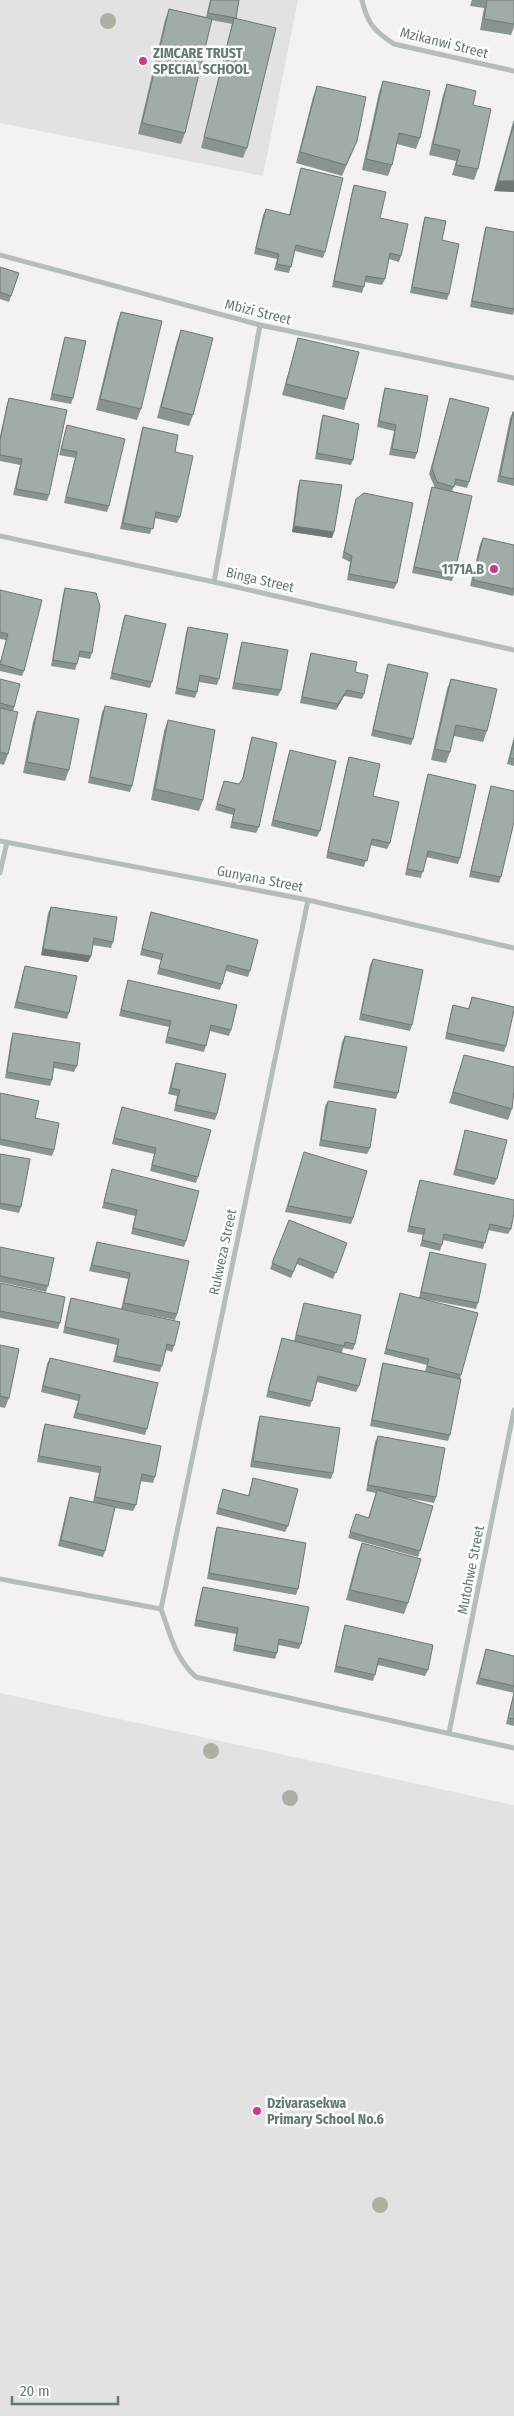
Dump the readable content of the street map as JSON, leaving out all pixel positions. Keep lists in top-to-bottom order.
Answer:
{
  "streets": {
    "street": [
      "Mzikanwi Street",
      "Mbizi Street",
      "Binga Street",
      "Gunyana Street",
      "Rukweza Street",
      "Mutohwe Street"
    ]
  },
  "crossings": [
    ["Gunyana Street", "Rukweza Street"]
  ],
  "places": ["ZIMCARE TRUST SPECIAL SCHOOL", "1171A.B", "Dzivarasekwa Primary School No.6"],
  "scale_bar": "20 m"
}
